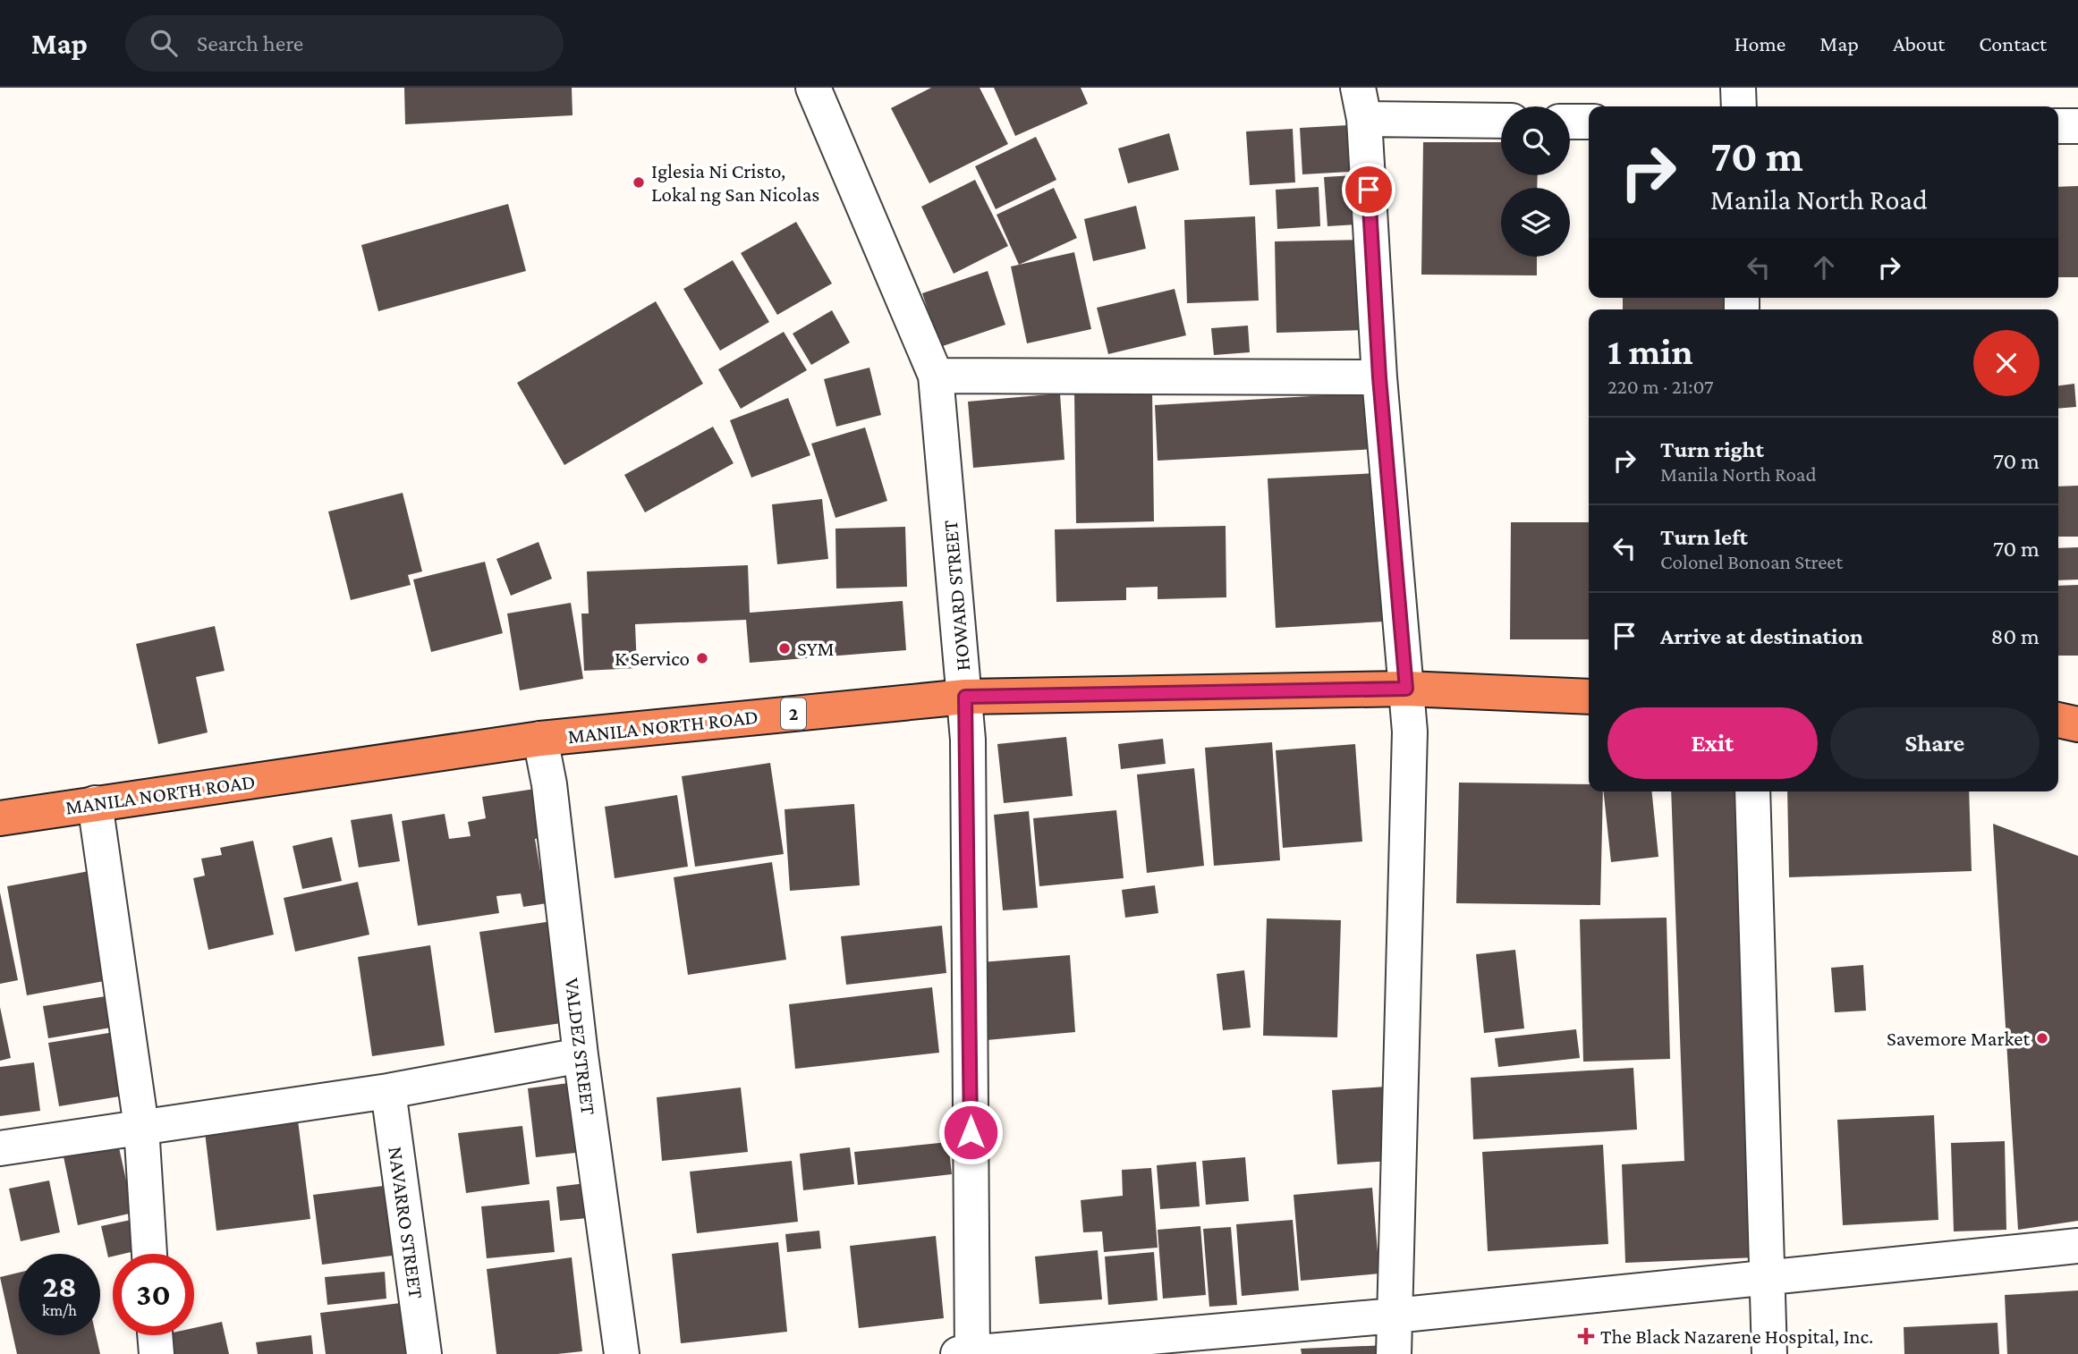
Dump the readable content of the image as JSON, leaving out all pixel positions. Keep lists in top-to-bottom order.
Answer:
{
  "streets": {
    "highway": ["2", "MANILA NORTH ROAD"],
    "street": ["HOWARD STREET", "VALDEZ STREET", "NAVARRO STREET"]
  },
  "crossings": [
    ["HOWARD STREET", "MANILA NORTH ROAD"],
    ["MANILA NORTH ROAD", "VALDEZ STREET"]
  ],
  "places": {
    "other": [
      "Iglesia Ni Cristo, Lokal ng San Nicolas",
      "SYM",
      "K Servico",
      "Savemore Market"
    ],
    "health": ["The Black Nazarene Hospital, Inc."]
  },
  "page": {
    "header": "Map",
    "search": "Search here",
    "nav": [
      "Home",
      "Map",
      "About",
      "Contact"
    ],
    "turn": ["70 m", "Manila North Road"],
    "heading": ["1 min", "220 m · 21:07"],
    "list": [
      {
        "name": "Turn right",
        "note": "Manila North Road",
        "value": "70 m"
      },
      {
        "name": "Turn left",
        "note": "Colonel Bonoan Street",
        "value": "70 m"
      },
      {
        "name": "Arrive at destination",
        "value": "80 m"
      }
    ],
    "buttons": ["Exit", "Share"],
    "speed": "28 km/h",
    "limit": "30"
  }
}
